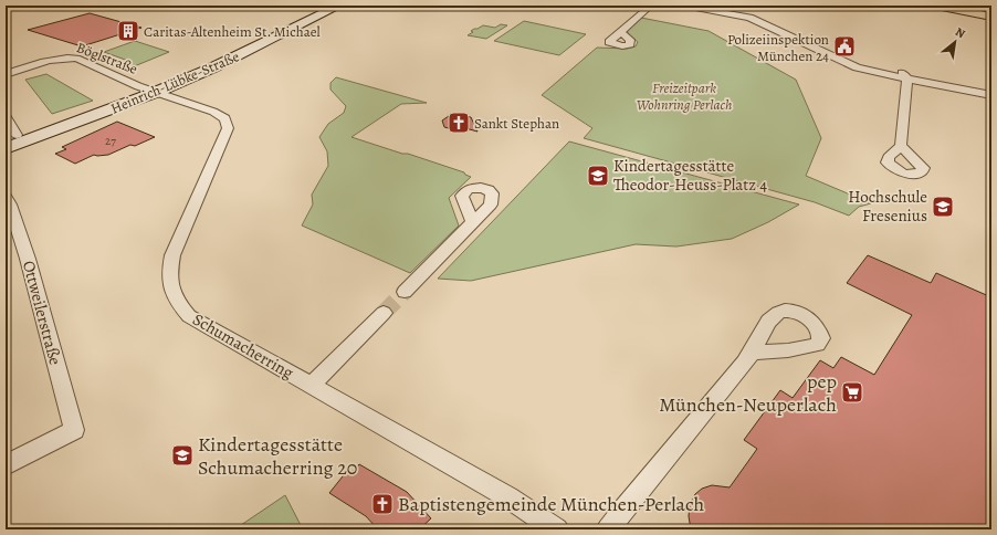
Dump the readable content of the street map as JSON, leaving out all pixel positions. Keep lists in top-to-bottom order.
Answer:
{
  "streets": {
    "main road": ["Heinrich-Lübke-Straße"],
    "street": ["Böglstraße", "Ottweilerstraße", "Schumacherring"]
  },
  "crossings": [
    ["Böglstraße", "Heinrich-Lübke-Straße"],
    ["Böglstraße", "Schumacherring"],
    ["Heinrich-Lübke-Straße", "Schumacherring"]
  ],
  "parks": ["Freizeitpark Wohnring Perlach"],
  "places": {
    "building": ["Caritas-Altenheim St. Michael"],
    "public building": ["Polizeiinspektion München 24"],
    "church": ["Sankt Stephan", "Baptistengemeinde München-Perlach"],
    "school or university": ["Kindertagesstätte Theodor-Heuss-Platz 4", "Hochschule Fresenius", "Kindertagesstätte Schumacherring 20"],
    "supermarket": ["pep München-Neuperlach"]
  },
  "house_numbers": ["27"],
  "north": "top right"
}
